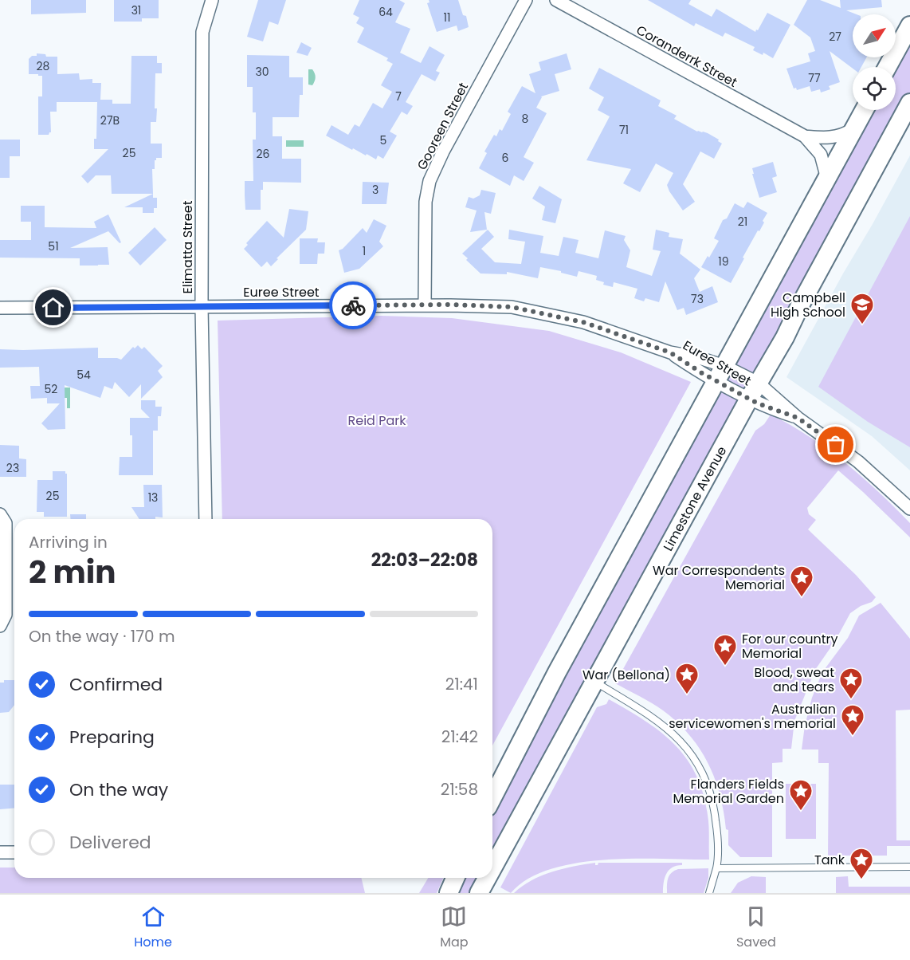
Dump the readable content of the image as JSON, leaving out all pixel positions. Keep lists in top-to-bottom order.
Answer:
{
  "streets": {
    "main road": ["Limestone Avenue"],
    "street": [
      "Coranderrk Street",
      "Gooreen Street",
      "Elimatta Street",
      "Euree Street"
    ]
  },
  "crossings": [
    ["Gooreen Street", "Euree Street"],
    ["Elimatta Street", "Euree Street"],
    ["Euree Street", "Limestone Avenue"]
  ],
  "parks": ["Reid Park"],
  "places": {
    "school or university": ["Campbell High School"],
    "place": [
      "War Correspondents Memorial",
      "For our country Memorial",
      "War (Bellona)",
      "Blood, sweat and tears",
      "Australian servicewomen's memorial",
      "Flanders Fields Memorial Garden",
      "Tank"
    ]
  },
  "house_numbers": [
    "31",
    "64",
    "11",
    "27",
    "28",
    "30",
    "77",
    "7",
    "8",
    "27B",
    "71",
    "5",
    "25",
    "26",
    "6",
    "3",
    "21",
    "51",
    "1",
    "19",
    "73",
    "54",
    "52",
    "23",
    "25",
    "13"
  ],
  "north": "top right",
  "page": {
    "heading": ["2 min", "Arriving in", "22:03–22:08"],
    "bar": "On the way · 170 m",
    "list": [
      ["Confirmed", "21:41"],
      ["Preparing", "21:42"],
      ["On the way", "21:58"],
      "Delivered"
    ],
    "tabs": ["Home", "Map", "Saved"]
  }
}
